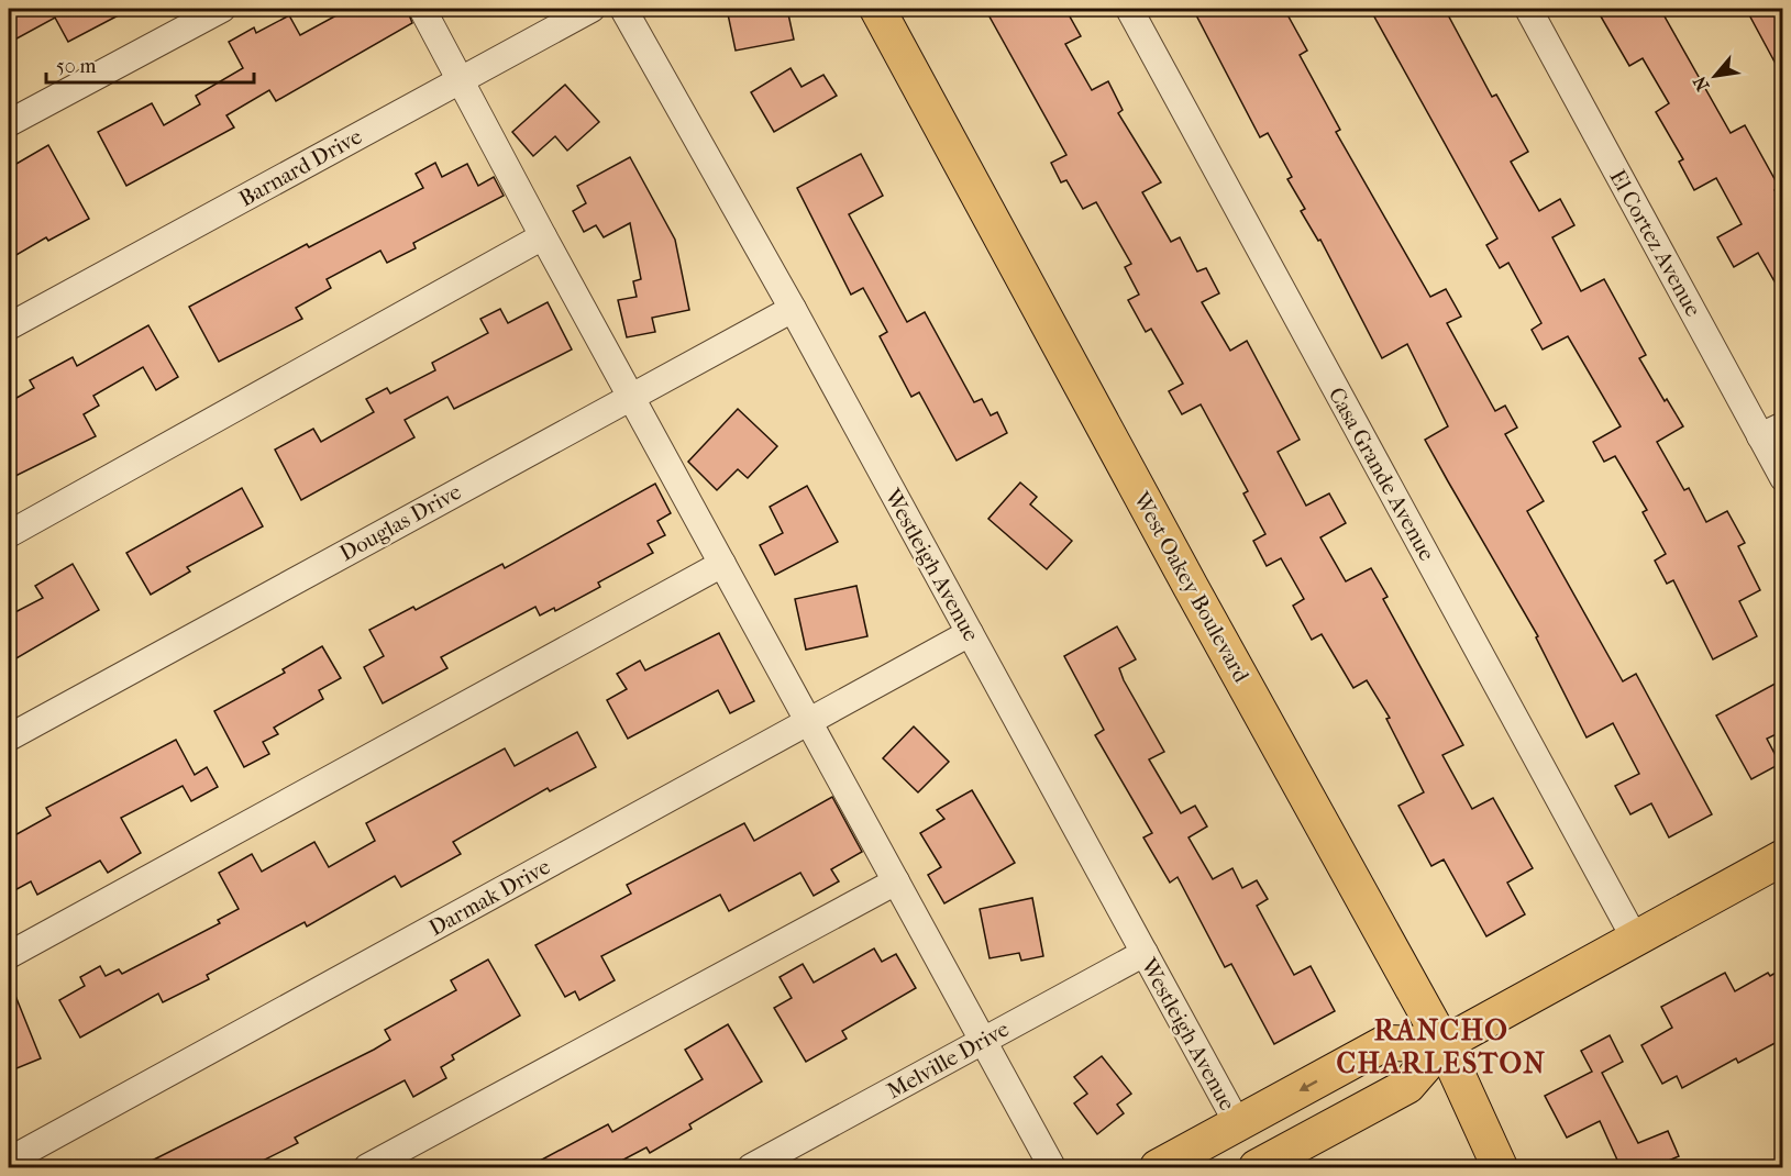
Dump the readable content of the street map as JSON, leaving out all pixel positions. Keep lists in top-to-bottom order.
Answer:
{
  "streets": {
    "main road": ["West Oakey Boulevard"],
    "street": [
      "Barnard Drive",
      "El Cortez Avenue",
      "Casa Grande Avenue",
      "Douglas Drive",
      "Westleigh Avenue",
      "Darmak Drive",
      "Melville Drive"
    ]
  },
  "crossings": [
    ["Douglas Drive", "Westleigh Avenue"],
    ["Westleigh Avenue", "Darmak Drive"],
    ["Westleigh Avenue", "Melville Drive"]
  ],
  "districts": ["RANCHO CHARLESTON"],
  "scale_bar": "50 m",
  "north": "bottom left"
}
